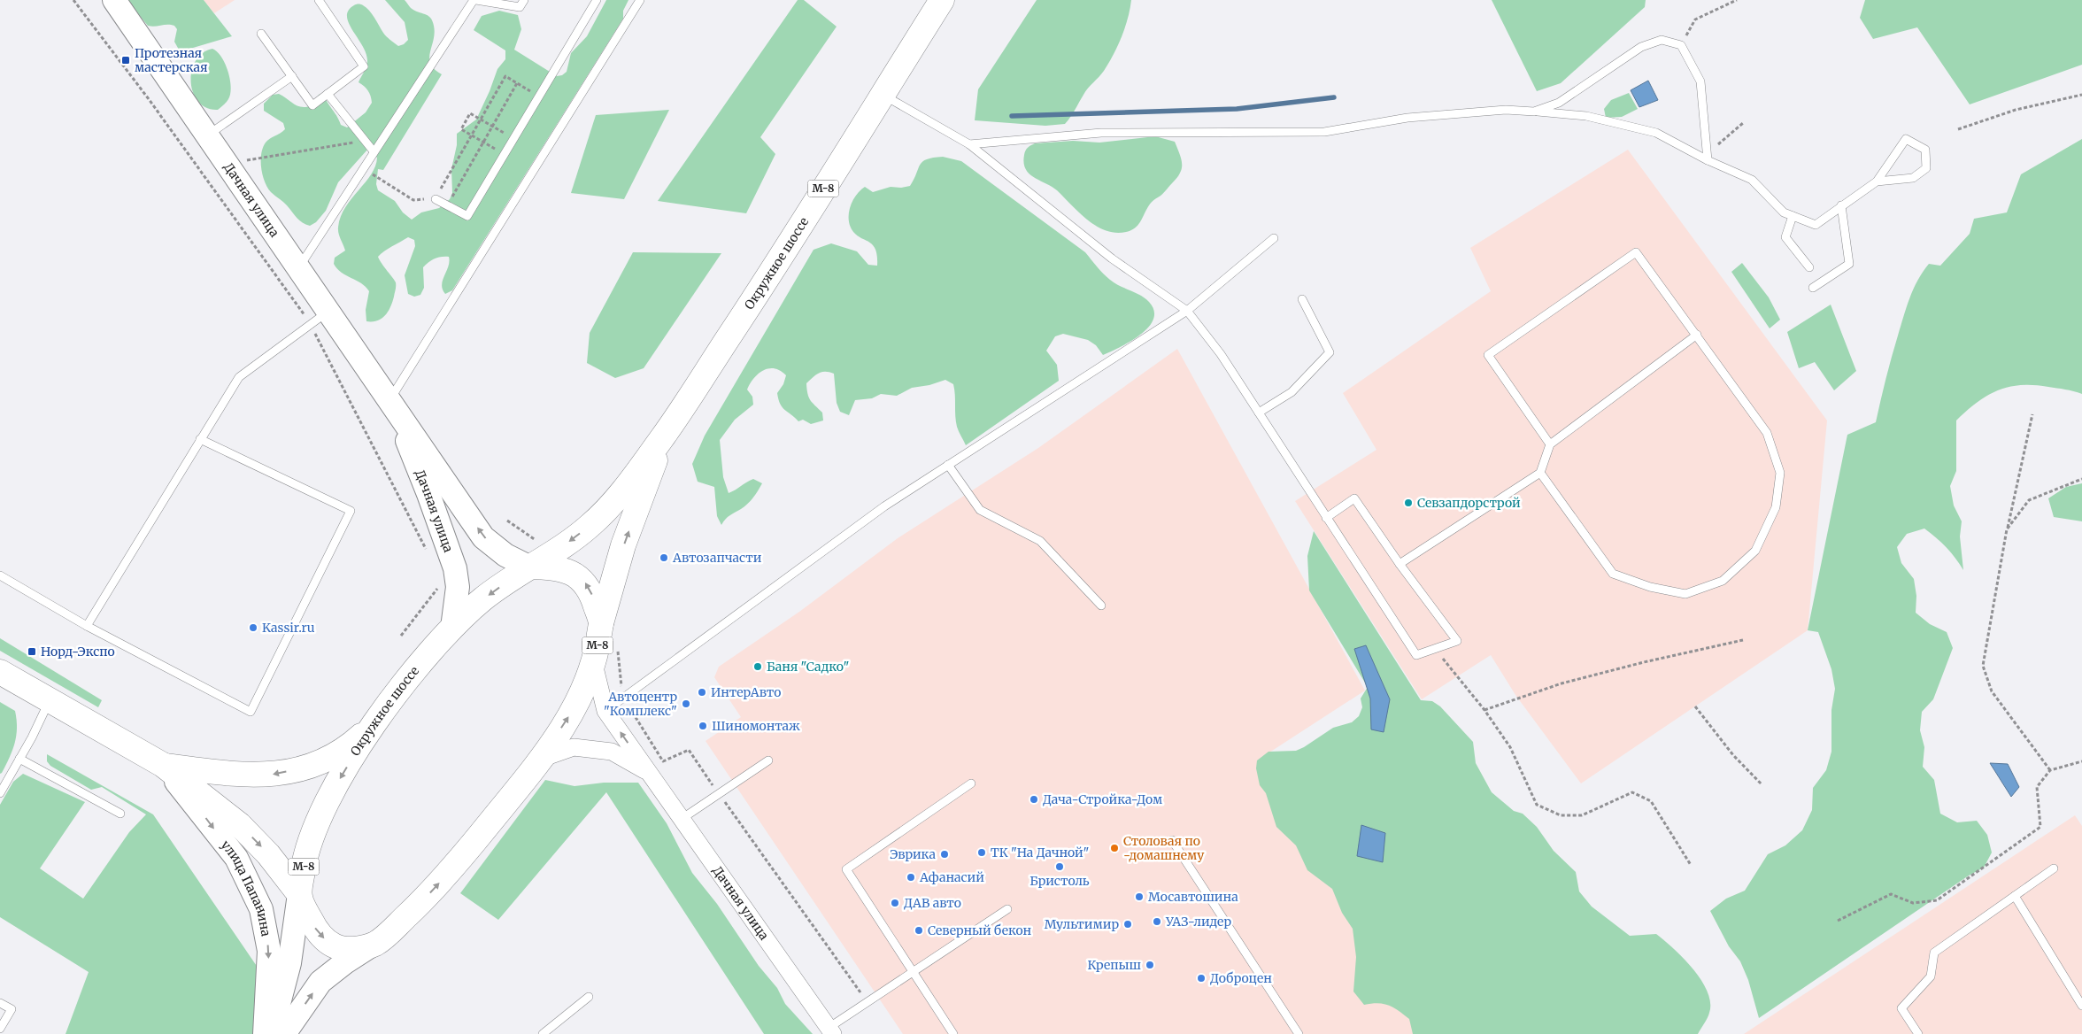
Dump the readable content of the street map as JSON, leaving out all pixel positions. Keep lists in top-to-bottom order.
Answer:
{
  "streets": {
    "main road": ["М-8", "Окружное шоссе", "улица Папанина"],
    "street": ["Дачная улица"]
  },
  "crossings": [
    ["Дачная улица", "Окружное шоссе"],
    ["Окружное шоссе", "улица Папанина"]
  ],
  "places": {
    "transit": ["Протезная мастерская", "Норд-Экспо"],
    "other": [
      "Севзапдорстрой",
      "Автозапчасти",
      "Kassir.ru",
      "Баня \"Садко\"",
      "ИнтерАвто",
      "Автоцентр \"Комплекс\"",
      "Шиномонтаж",
      "Дача-Стройка-Дом",
      "Столовая по -домашнему",
      "ТК \"На Дачной\"",
      "Эврика",
      "Бристоль",
      "Афанасий",
      "Мосавтошина",
      "ДАВ авто",
      "УАЗ-лидер",
      "Мультимир",
      "Северный бекон",
      "Крепыш",
      "Доброцен"
    ]
  }
}
